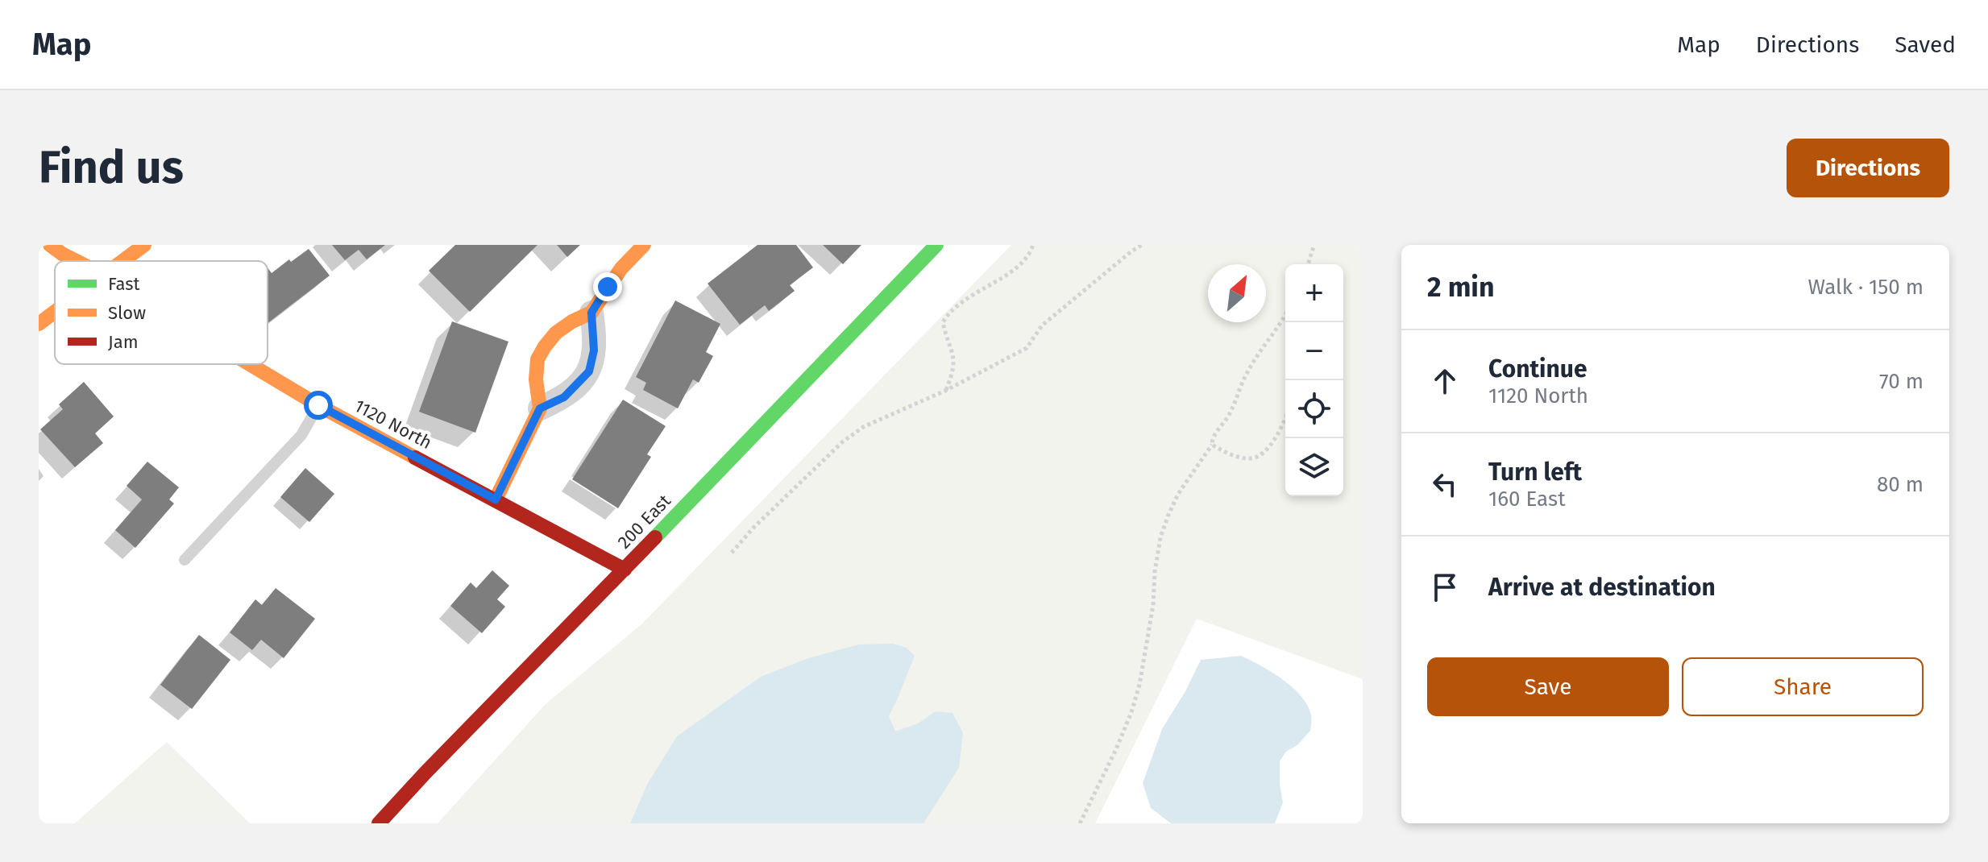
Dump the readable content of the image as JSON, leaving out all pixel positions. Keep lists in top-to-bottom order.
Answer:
{
  "streets": {
    "street": ["1120 North", "200 East"]
  },
  "crossings": [
    ["1120 North", "200 East"]
  ],
  "legend": ["Fast", "Slow", "Jam"],
  "north": "top right",
  "page": {
    "header": "Map",
    "nav": ["Map", "Directions", "Saved"],
    "buttons": [
      "Directions",
      ["Save", "Share"]
    ],
    "title": "Find us",
    "heading": ["2 min", "Walk · 150 m"],
    "map_buttons": ["+", "−"],
    "list": [
      ["Continue", "1120 North", "70 m"],
      ["Turn left", "160 East", "80 m"],
      "Arrive at destination"
    ]
  }
}
